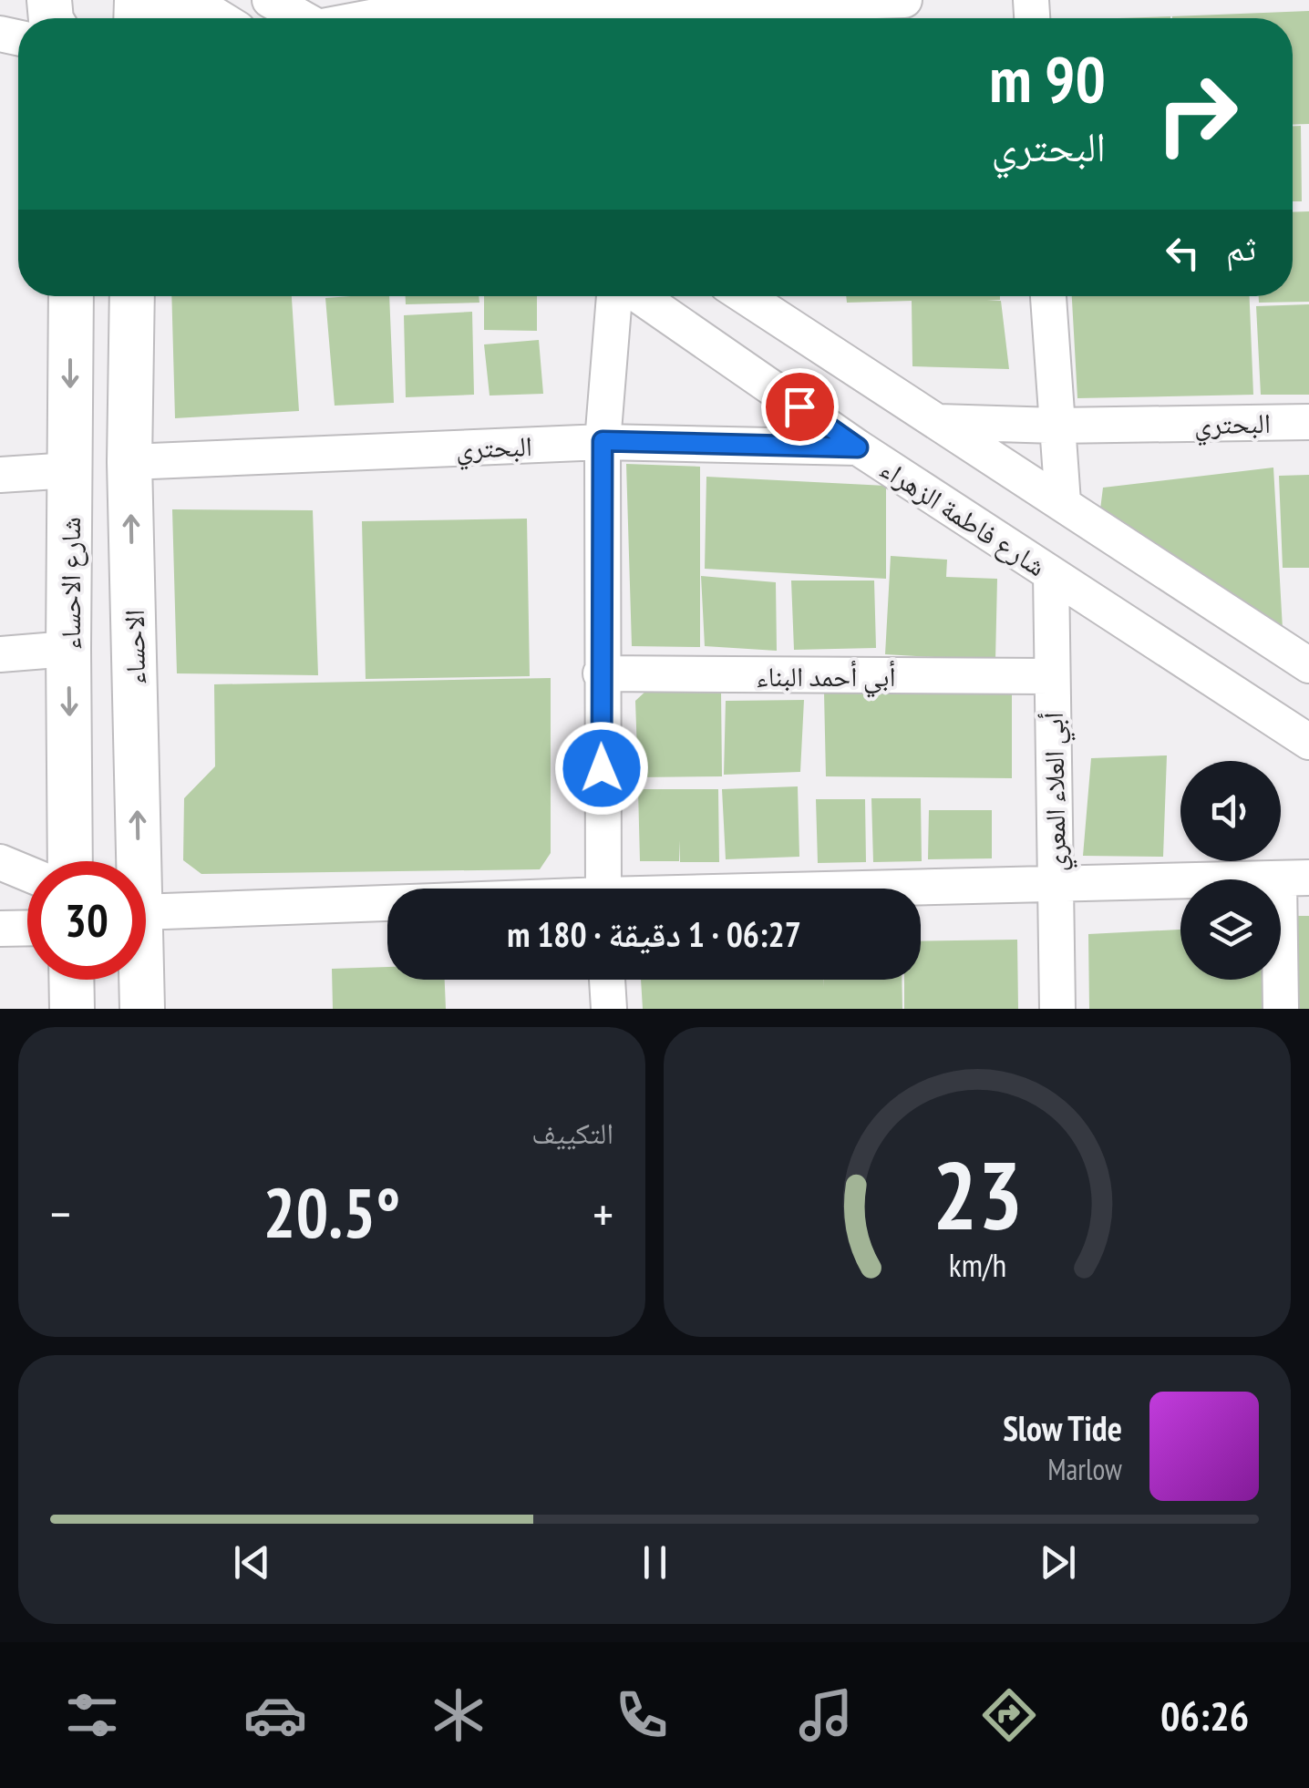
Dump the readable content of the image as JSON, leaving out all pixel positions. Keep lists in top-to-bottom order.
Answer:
{
  "streets": {
    "main road": ["شارع الاحساء", "الاحساء"],
    "street": [
      "البحتري",
      "شارع فاطمة الزهراء",
      "أبي أحمد البناء",
      "أبي العلاء المعري"
    ]
  },
  "crossings": [
    ["البحتري", "شارع فاطمة الزهراء"],
    ["البحتري", "الاحساء"],
    ["شارع فاطمة الزهراء", "أبي العلاء المعري"],
    ["أبي أحمد البناء", "أبي العلاء المعري"]
  ],
  "one_way": ["شارع الاحساء", "الاحساء"],
  "page": {
    "turn": ["90 m", "البحتري"],
    "then": "ثم",
    "limit": "30",
    "trip": "06:27 · 1 دقيقة · 180 m",
    "tile": "التكييف",
    "heat": ["−", "20.5°", "+"],
    "song": ["Slow Tide", "Marlow"],
    "tabs": "06:26",
    "gauge": ["23", "km/h"]
  }
}
